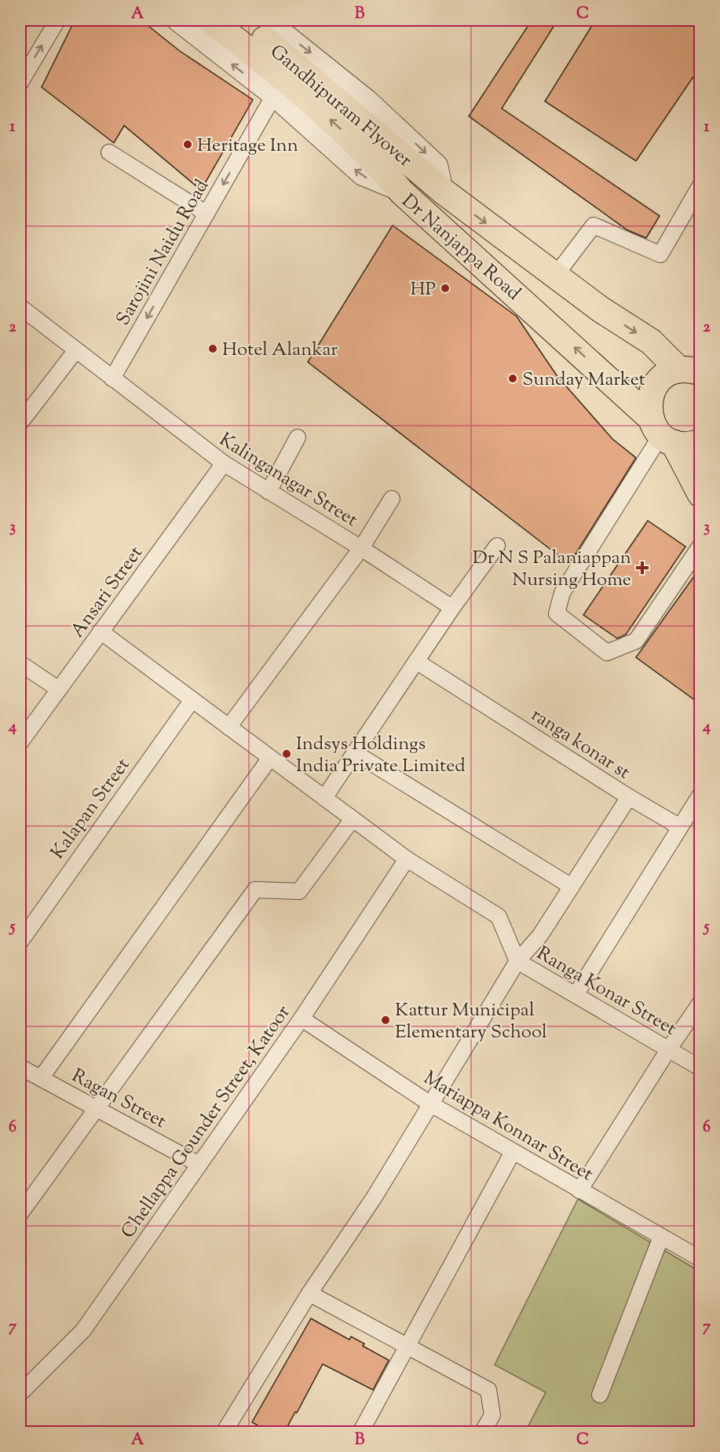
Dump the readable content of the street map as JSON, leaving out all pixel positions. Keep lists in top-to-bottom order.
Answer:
{
  "streets": {
    "highway": ["Gandhipuram Flyover", "Dr Nanjappa Road"],
    "street": [
      "Sarojini Naidu Road",
      "Kalinganagar Street",
      "Ansari Street",
      "ranga konar st",
      "Kalapan Street",
      "Ranga Konar Street",
      "Ragan Street",
      "Chellappa Gounder Street, Katoor",
      "Mariappa Konnar Street"
    ]
  },
  "crossings": [
    ["Gandhipuram Flyover", "Dr Nanjappa Road"],
    ["Dr Nanjappa Road", "Sarojini Naidu Road"],
    ["Sarojini Naidu Road", "Kalinganagar Street"],
    ["Kalinganagar Street", "Ansari Street"],
    ["ranga konar st", "Ranga Konar Street"],
    ["ranga konar st", "Mariappa Konnar Street"],
    ["Ragan Street", "Chellappa Gounder Street, Katoor"],
    ["Chellappa Gounder Street, Katoor", "Mariappa Konnar Street"]
  ],
  "one_way": ["Sarojini Naidu Road"],
  "places": {
    "other": [
      "Heritage Inn",
      "HP",
      "Hotel Alankar",
      "Sunday Market",
      "Indsys Holdings India Private Limited",
      "Kattur Municipal Elementary School"
    ],
    "health": ["Dr N S Palaniappan Nursing Home"]
  },
  "grid": {
    "columns": ["A", "B", "C"],
    "rows": [
      "1",
      "2",
      "3",
      "4",
      "5",
      "6",
      "7"
    ]
  }
}
